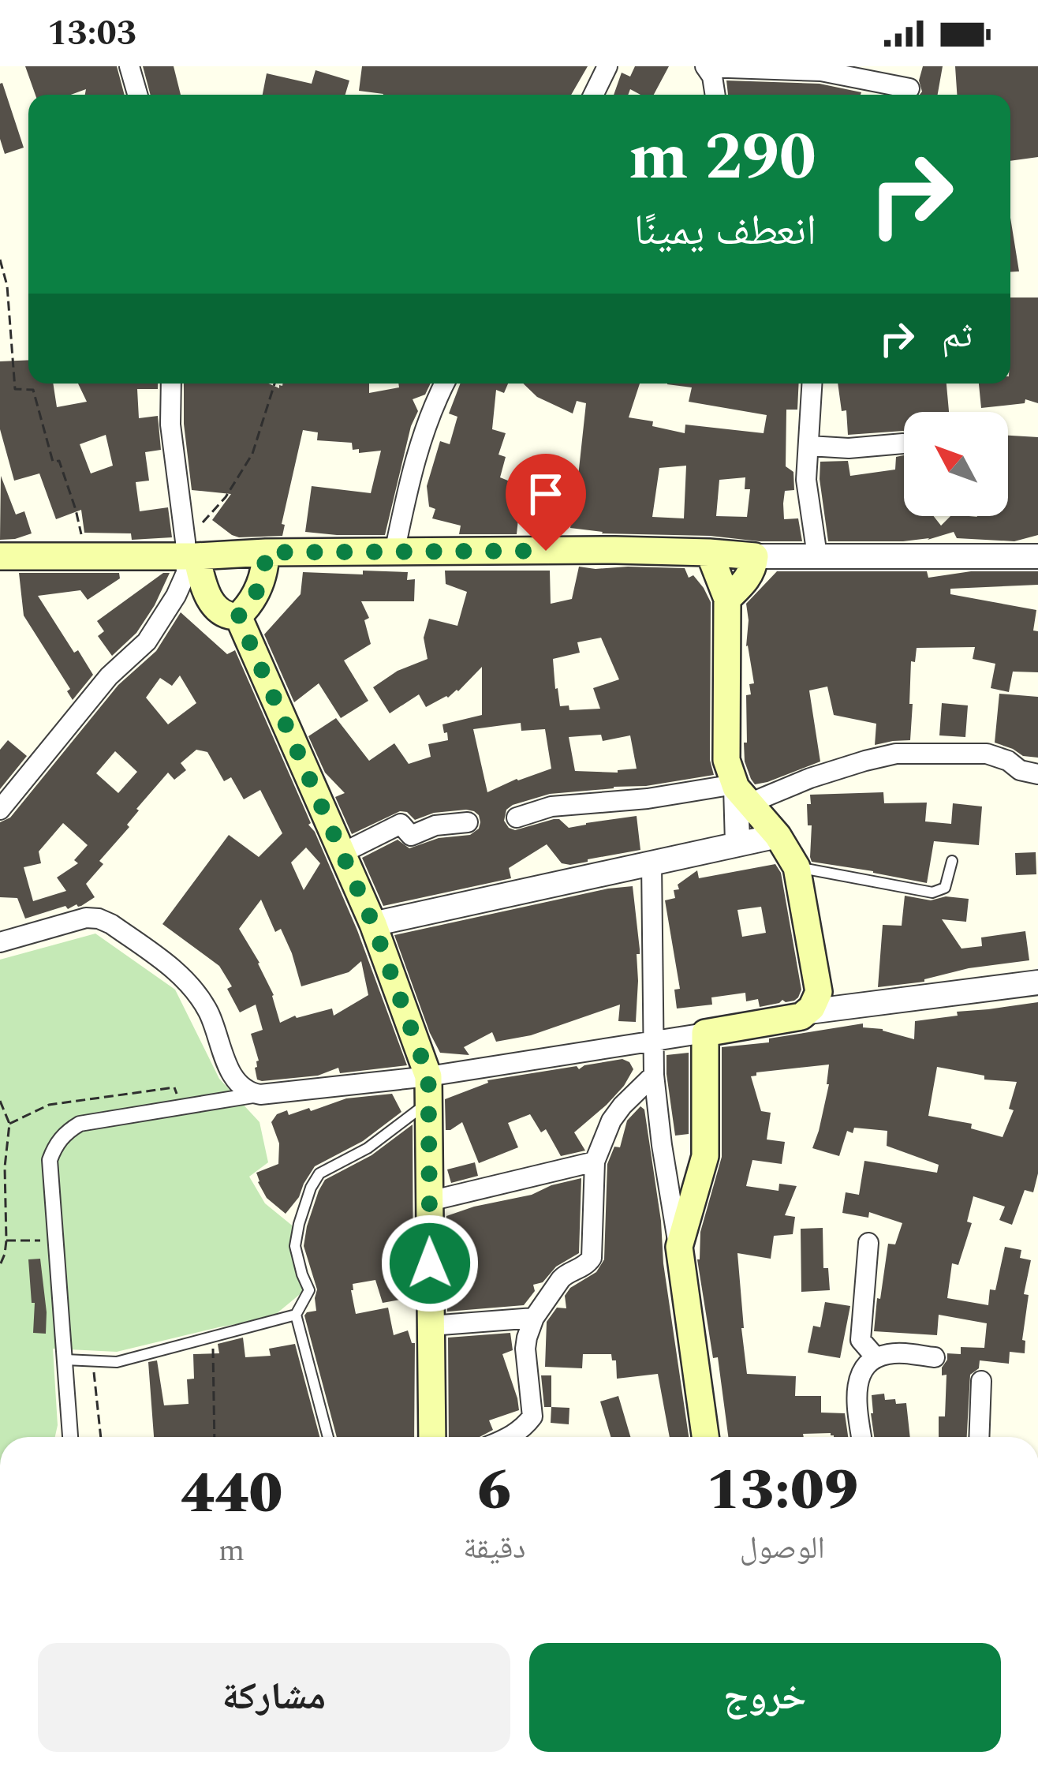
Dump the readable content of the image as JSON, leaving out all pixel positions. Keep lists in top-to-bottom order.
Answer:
{
  "north": "top left",
  "page": {
    "status": "13:03",
    "turn": ["290 m", "انعطف يمينًا"],
    "then": "ثم",
    "eta": [
      "13:09",
      "الوصول",
      "6",
      "دقيقة",
      "440",
      "m"
    ],
    "buttons": ["خروج", "مشاركة"]
  }
}
